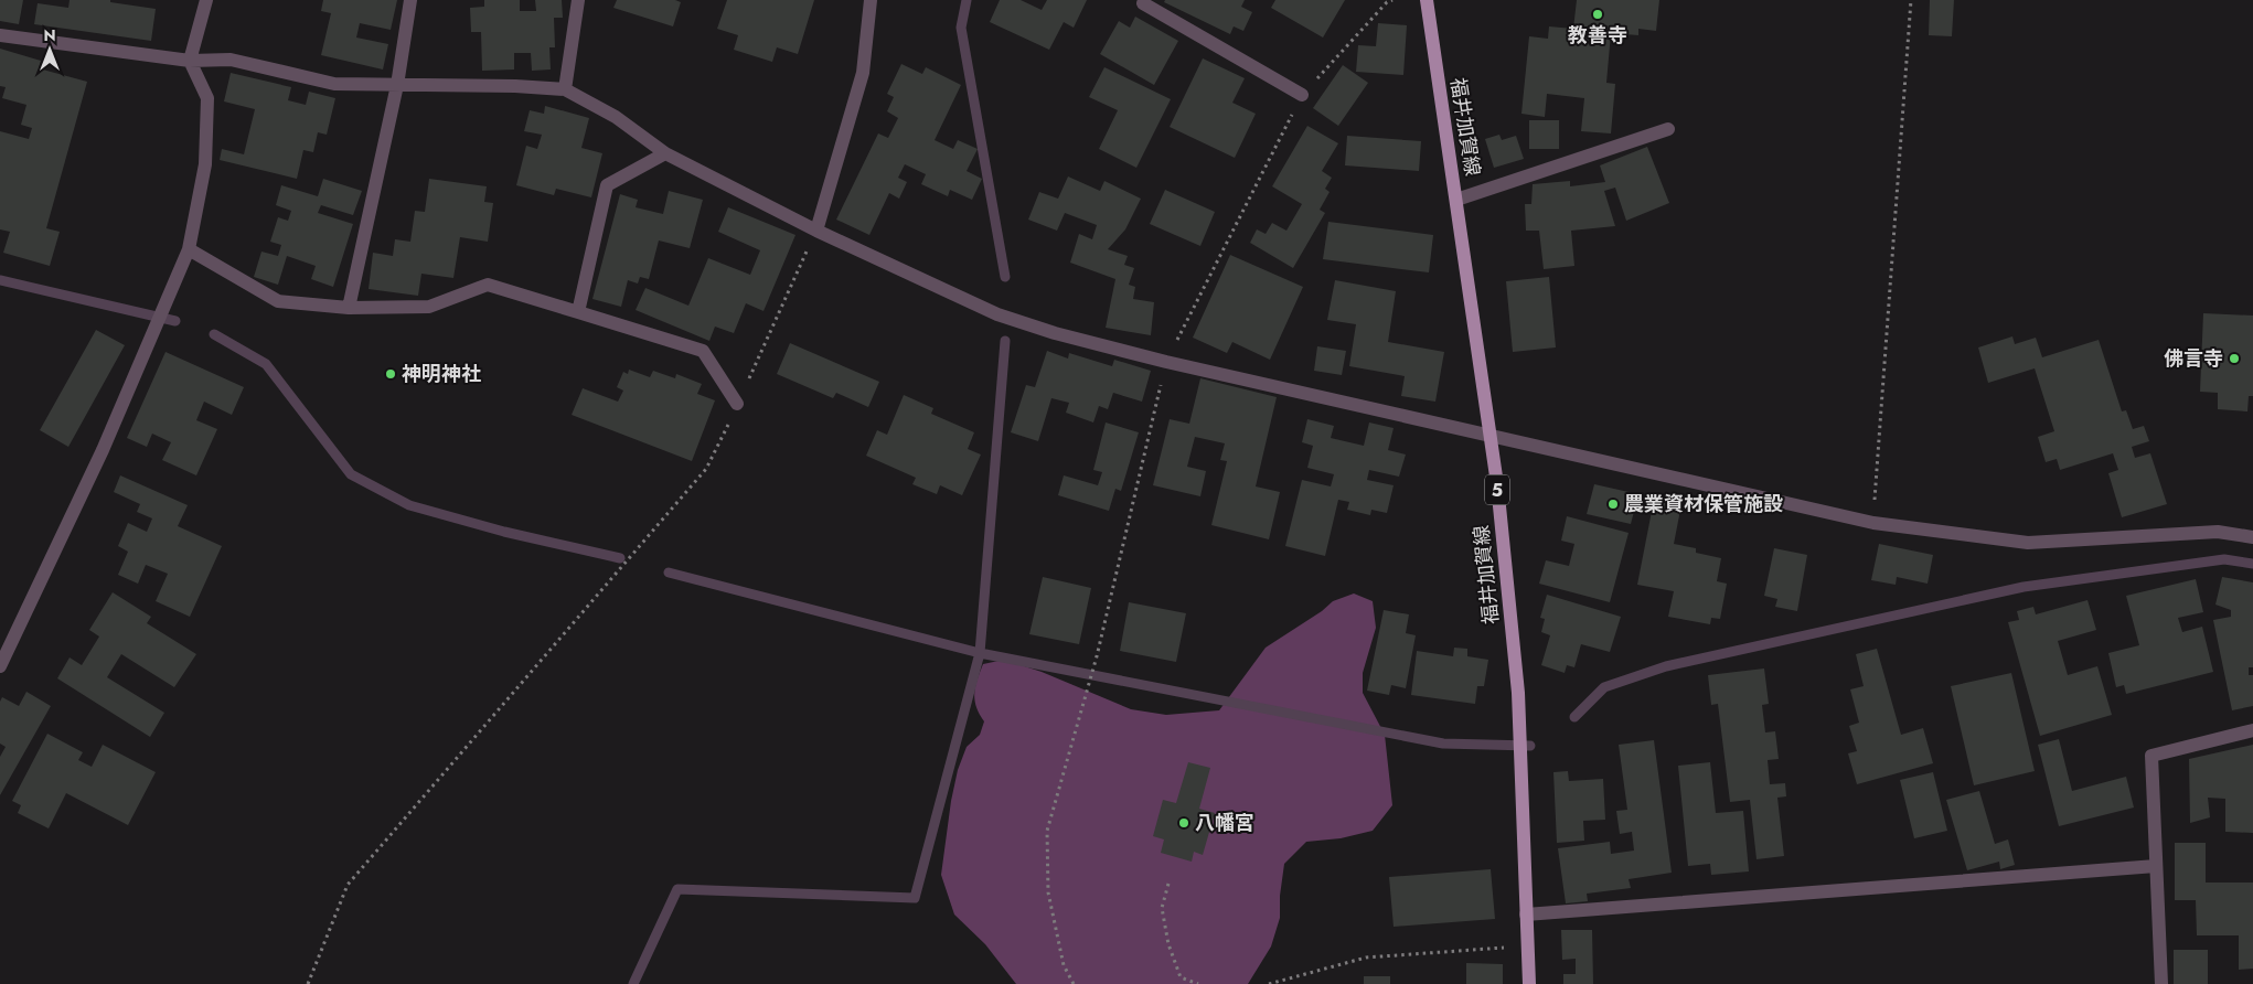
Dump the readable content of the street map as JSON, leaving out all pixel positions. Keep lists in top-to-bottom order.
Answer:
{
  "streets": {
    "main road": ["福井加賀線", "5"]
  },
  "places": [
    "教善寺",
    "佛言寺",
    "神明神社",
    "農業資材保管施設",
    "八幡宮"
  ],
  "north": "top"
}
